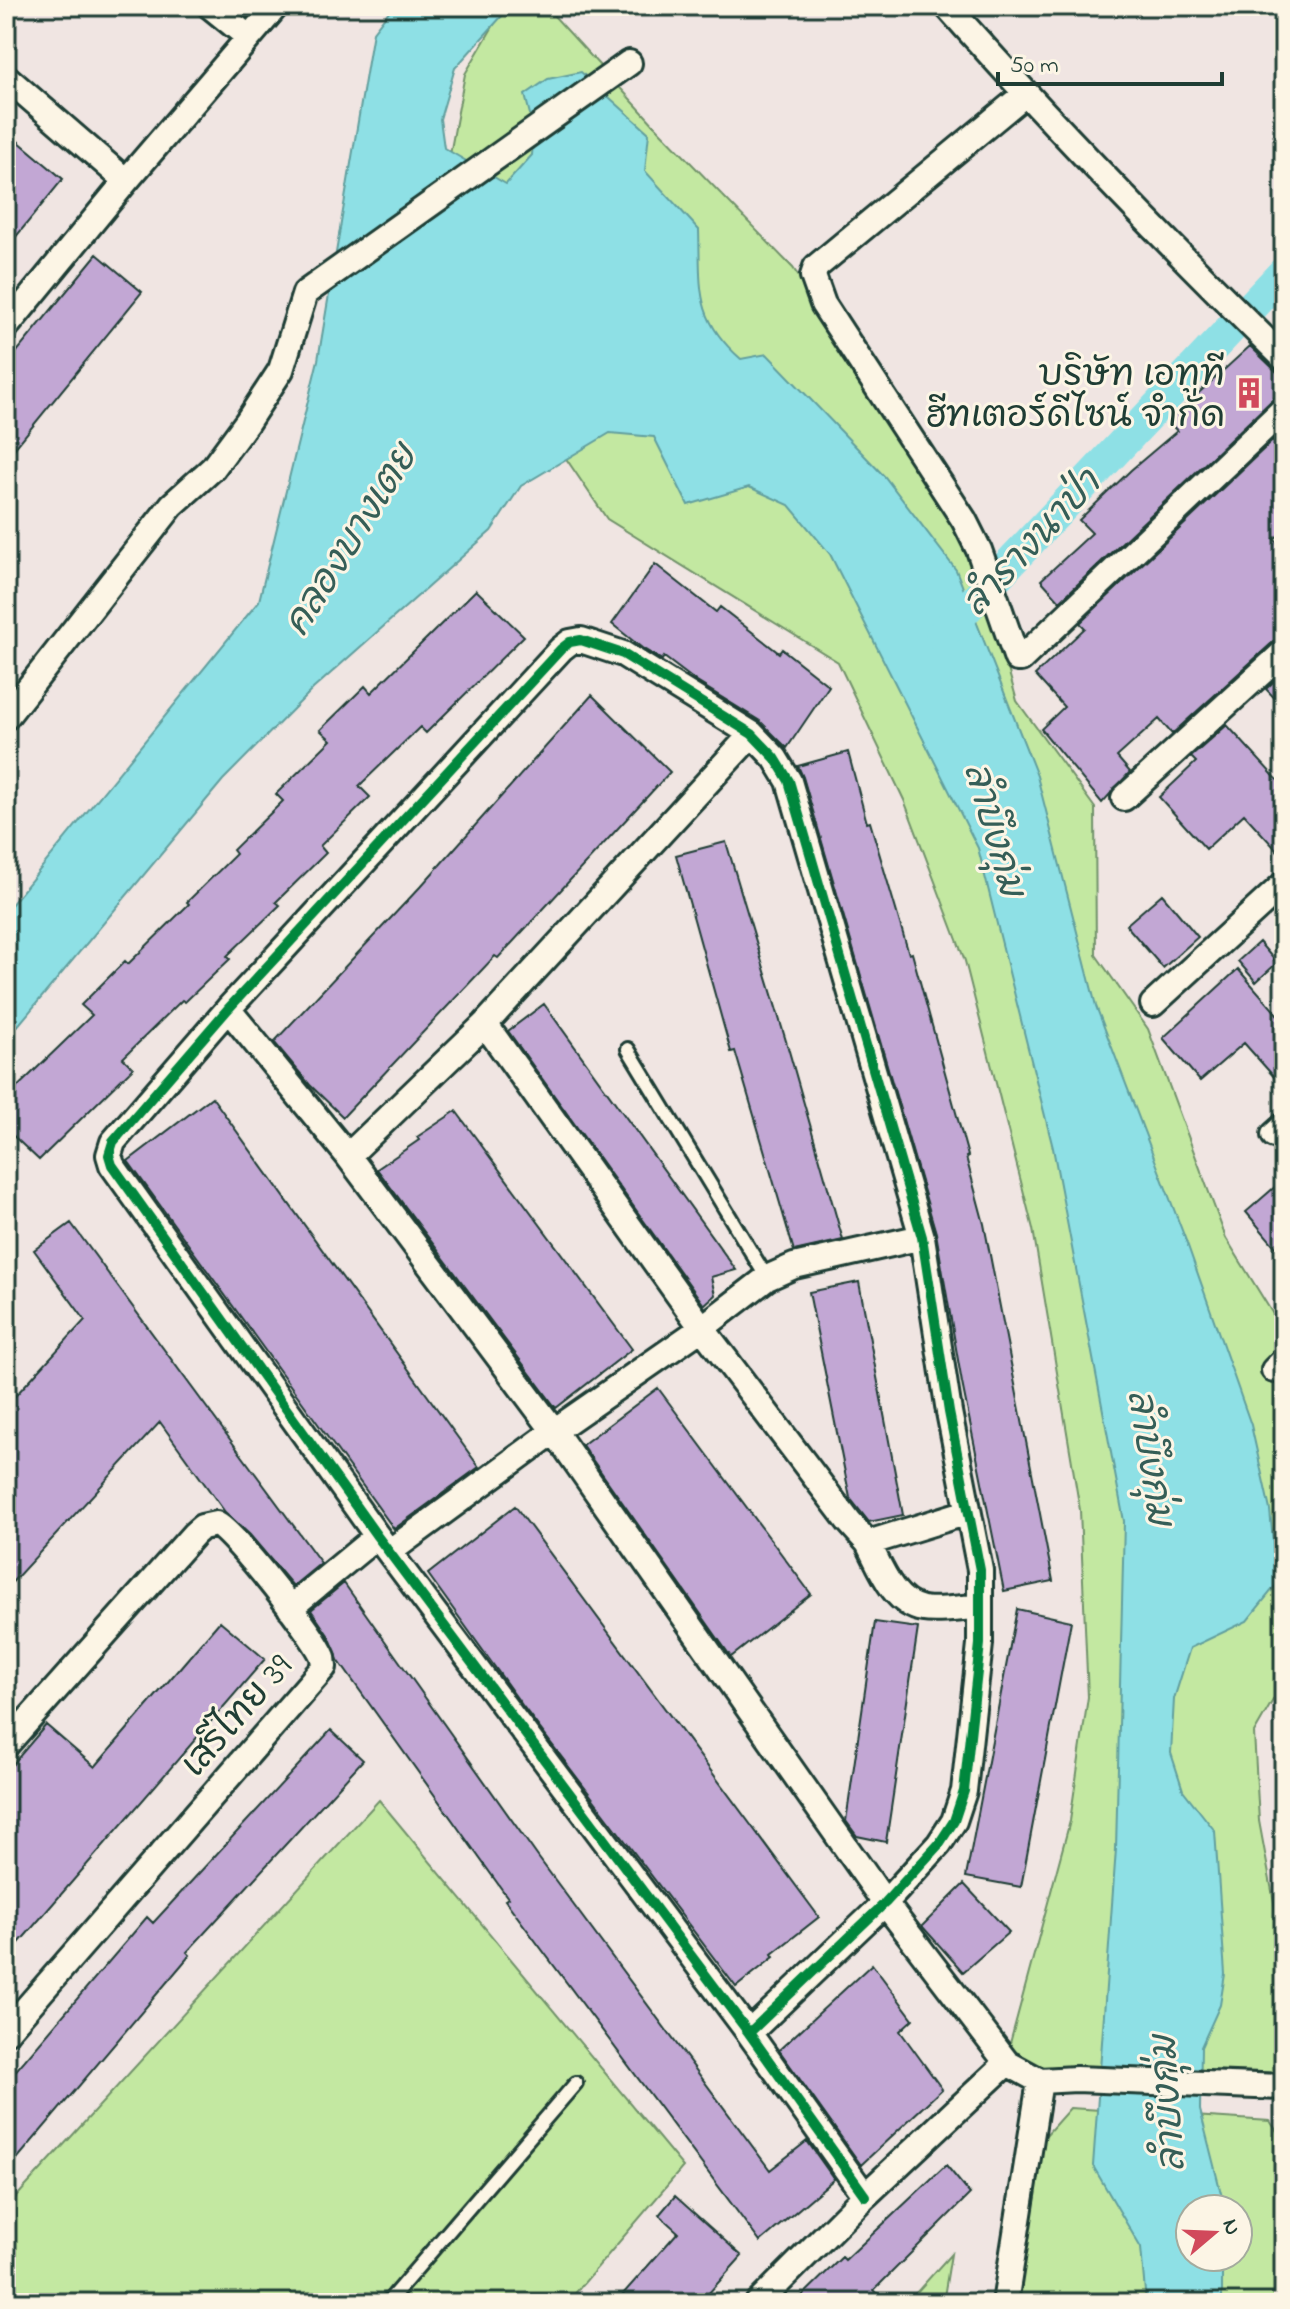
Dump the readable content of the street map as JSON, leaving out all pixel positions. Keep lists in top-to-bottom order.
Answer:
{
  "streets": {
    "street": ["เสรีไทย 39"]
  },
  "water": ["คลองบางเตย", "ลำรางนาป่า", "ลำบึงกุ่ม"],
  "places": {
    "building": ["บริษัท เอทูที ฮีทเตอร์ดีไซน์ จำกัด"]
  },
  "scale_bar": "50 m",
  "north": "right"
}
